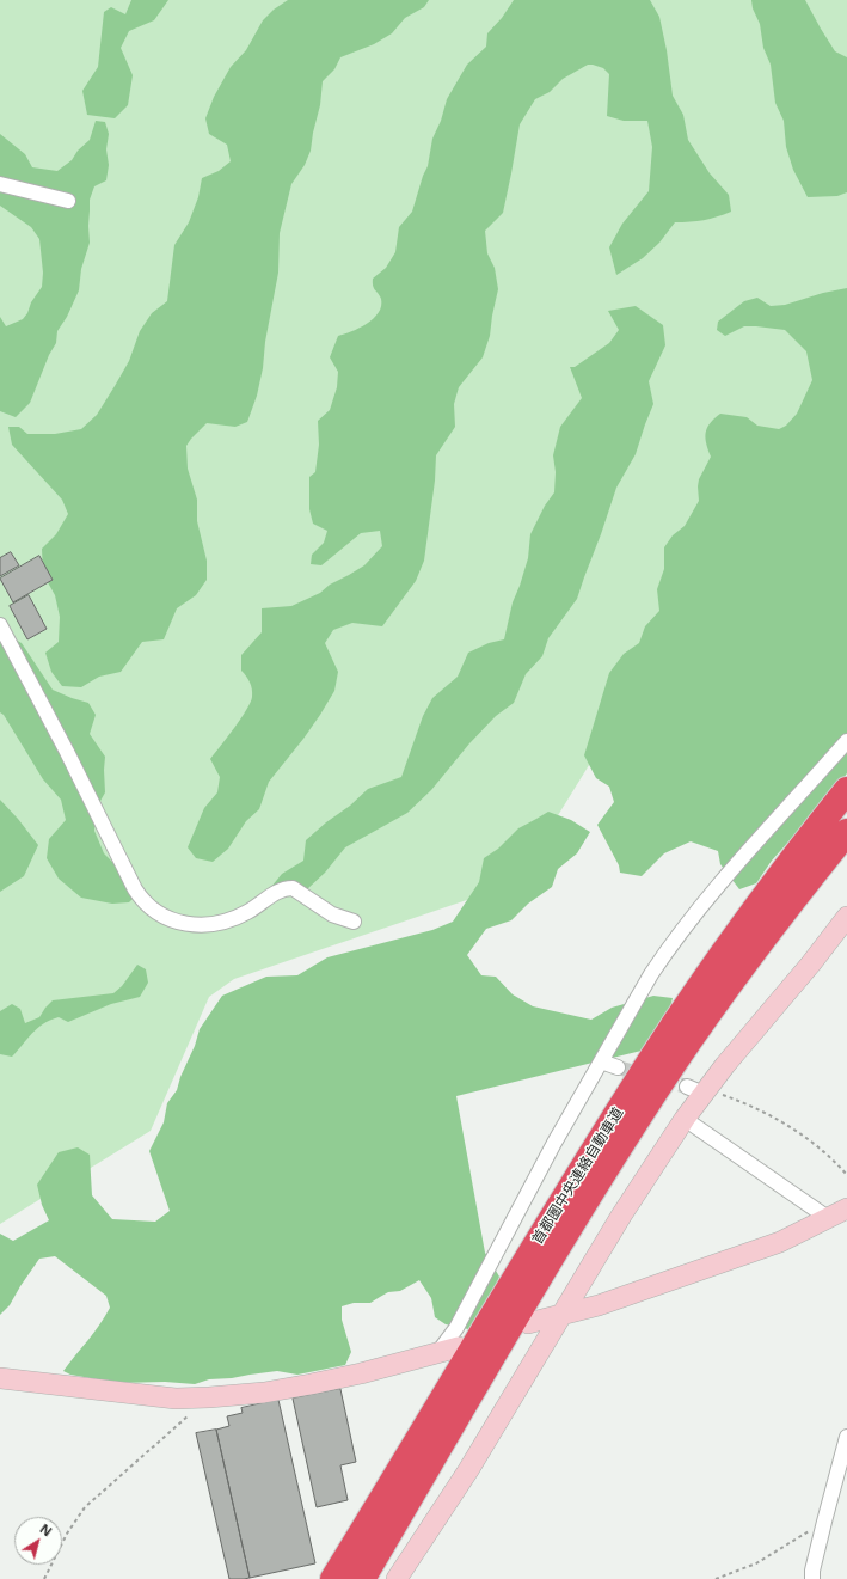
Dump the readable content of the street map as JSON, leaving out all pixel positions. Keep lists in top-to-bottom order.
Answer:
{
  "streets": {
    "highway": ["首都圏中央連絡自動車道"]
  },
  "north": "top right"
}
